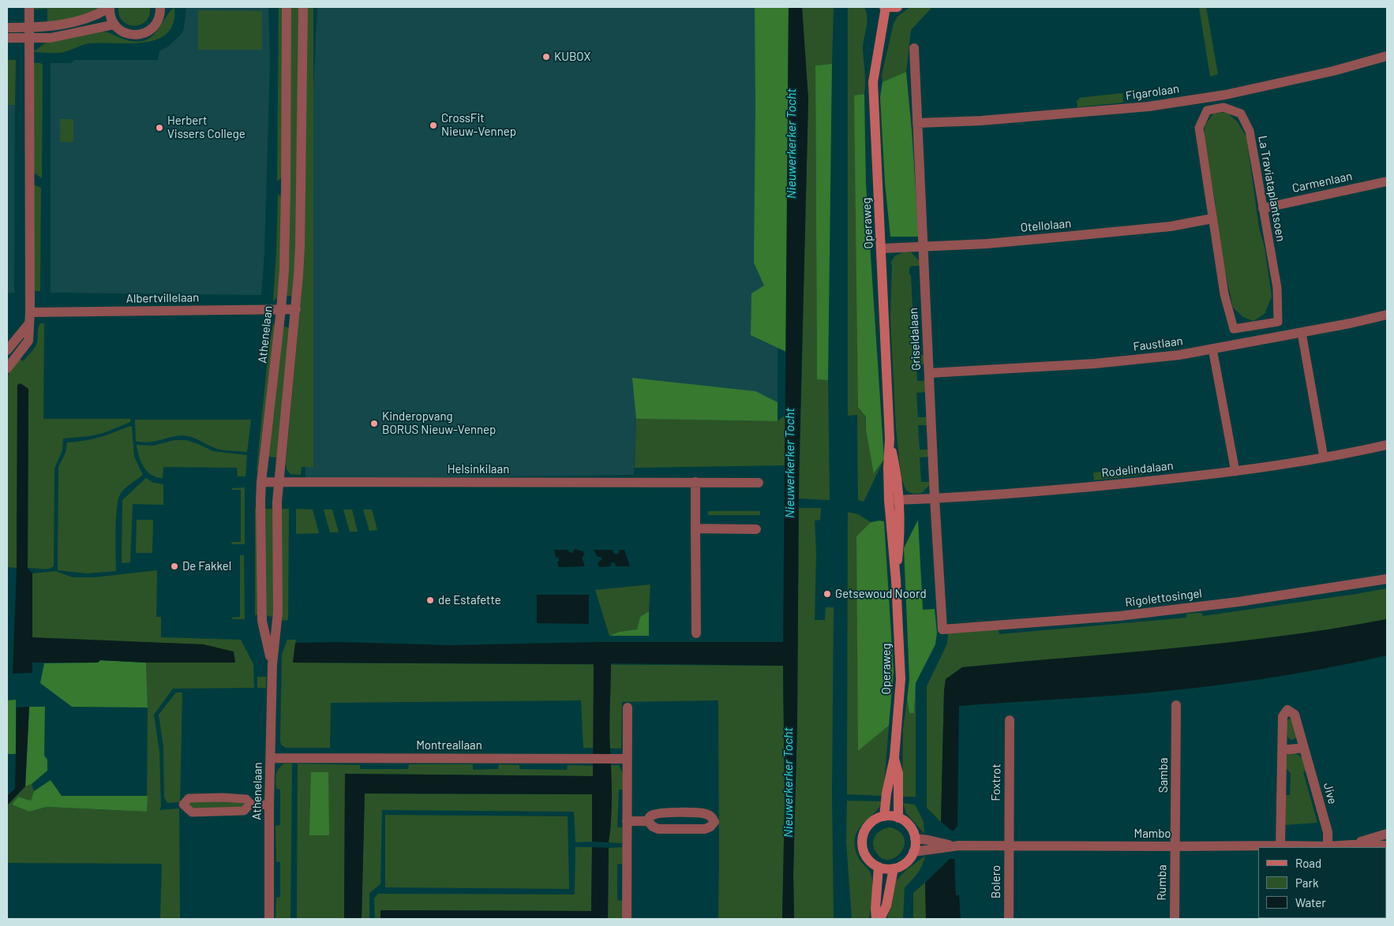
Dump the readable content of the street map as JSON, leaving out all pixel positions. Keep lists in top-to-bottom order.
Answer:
{
  "streets": {
    "main road": ["Operaweg"],
    "street": [
      "Figarolaan",
      "Carmenlaan",
      "La Traviataplantsoen",
      "Otellolaan",
      "Albertvillelaan",
      "Athenelaan",
      "Griseldalaan",
      "Faustlaan",
      "Helsinkilaan",
      "Rodelindalaan",
      "Rigolettosingel",
      "Montreallaan",
      "Samba",
      "Foxtrot",
      "Jive",
      "Mambo",
      "Bolero",
      "Rumba"
    ]
  },
  "crossings": [
    ["Figarolaan", "Griseldalaan"],
    ["Carmenlaan", "La Traviataplantsoen"],
    ["La Traviataplantsoen", "Otellolaan"],
    ["Operaweg", "Otellolaan"],
    ["Operaweg", "Rodelindalaan"],
    ["Operaweg", "Mambo"],
    ["Otellolaan", "Griseldalaan"],
    ["Albertvillelaan", "Athenelaan"],
    ["Athenelaan", "Helsinkilaan"],
    ["Athenelaan", "Montreallaan"],
    ["Griseldalaan", "Faustlaan"],
    ["Griseldalaan", "Rodelindalaan"],
    ["Griseldalaan", "Rigolettosingel"],
    ["Samba", "Mambo"],
    ["Samba", "Rumba"],
    ["Foxtrot", "Mambo"],
    ["Foxtrot", "Bolero"],
    ["Jive", "Mambo"],
    ["Mambo", "Bolero"],
    ["Mambo", "Rumba"]
  ],
  "water": ["Nieuwerkerker Tocht"],
  "places": [
    "KUBOX",
    "CrossFit Nieuw-Vennep",
    "Herbert Vissers College",
    "Kinderopvang BORUS Nieuw-Vennep",
    "De Fakkel",
    "Getsewoud Noord",
    "de Estafette"
  ],
  "legend": ["Road", "Park", "Water"]
}
